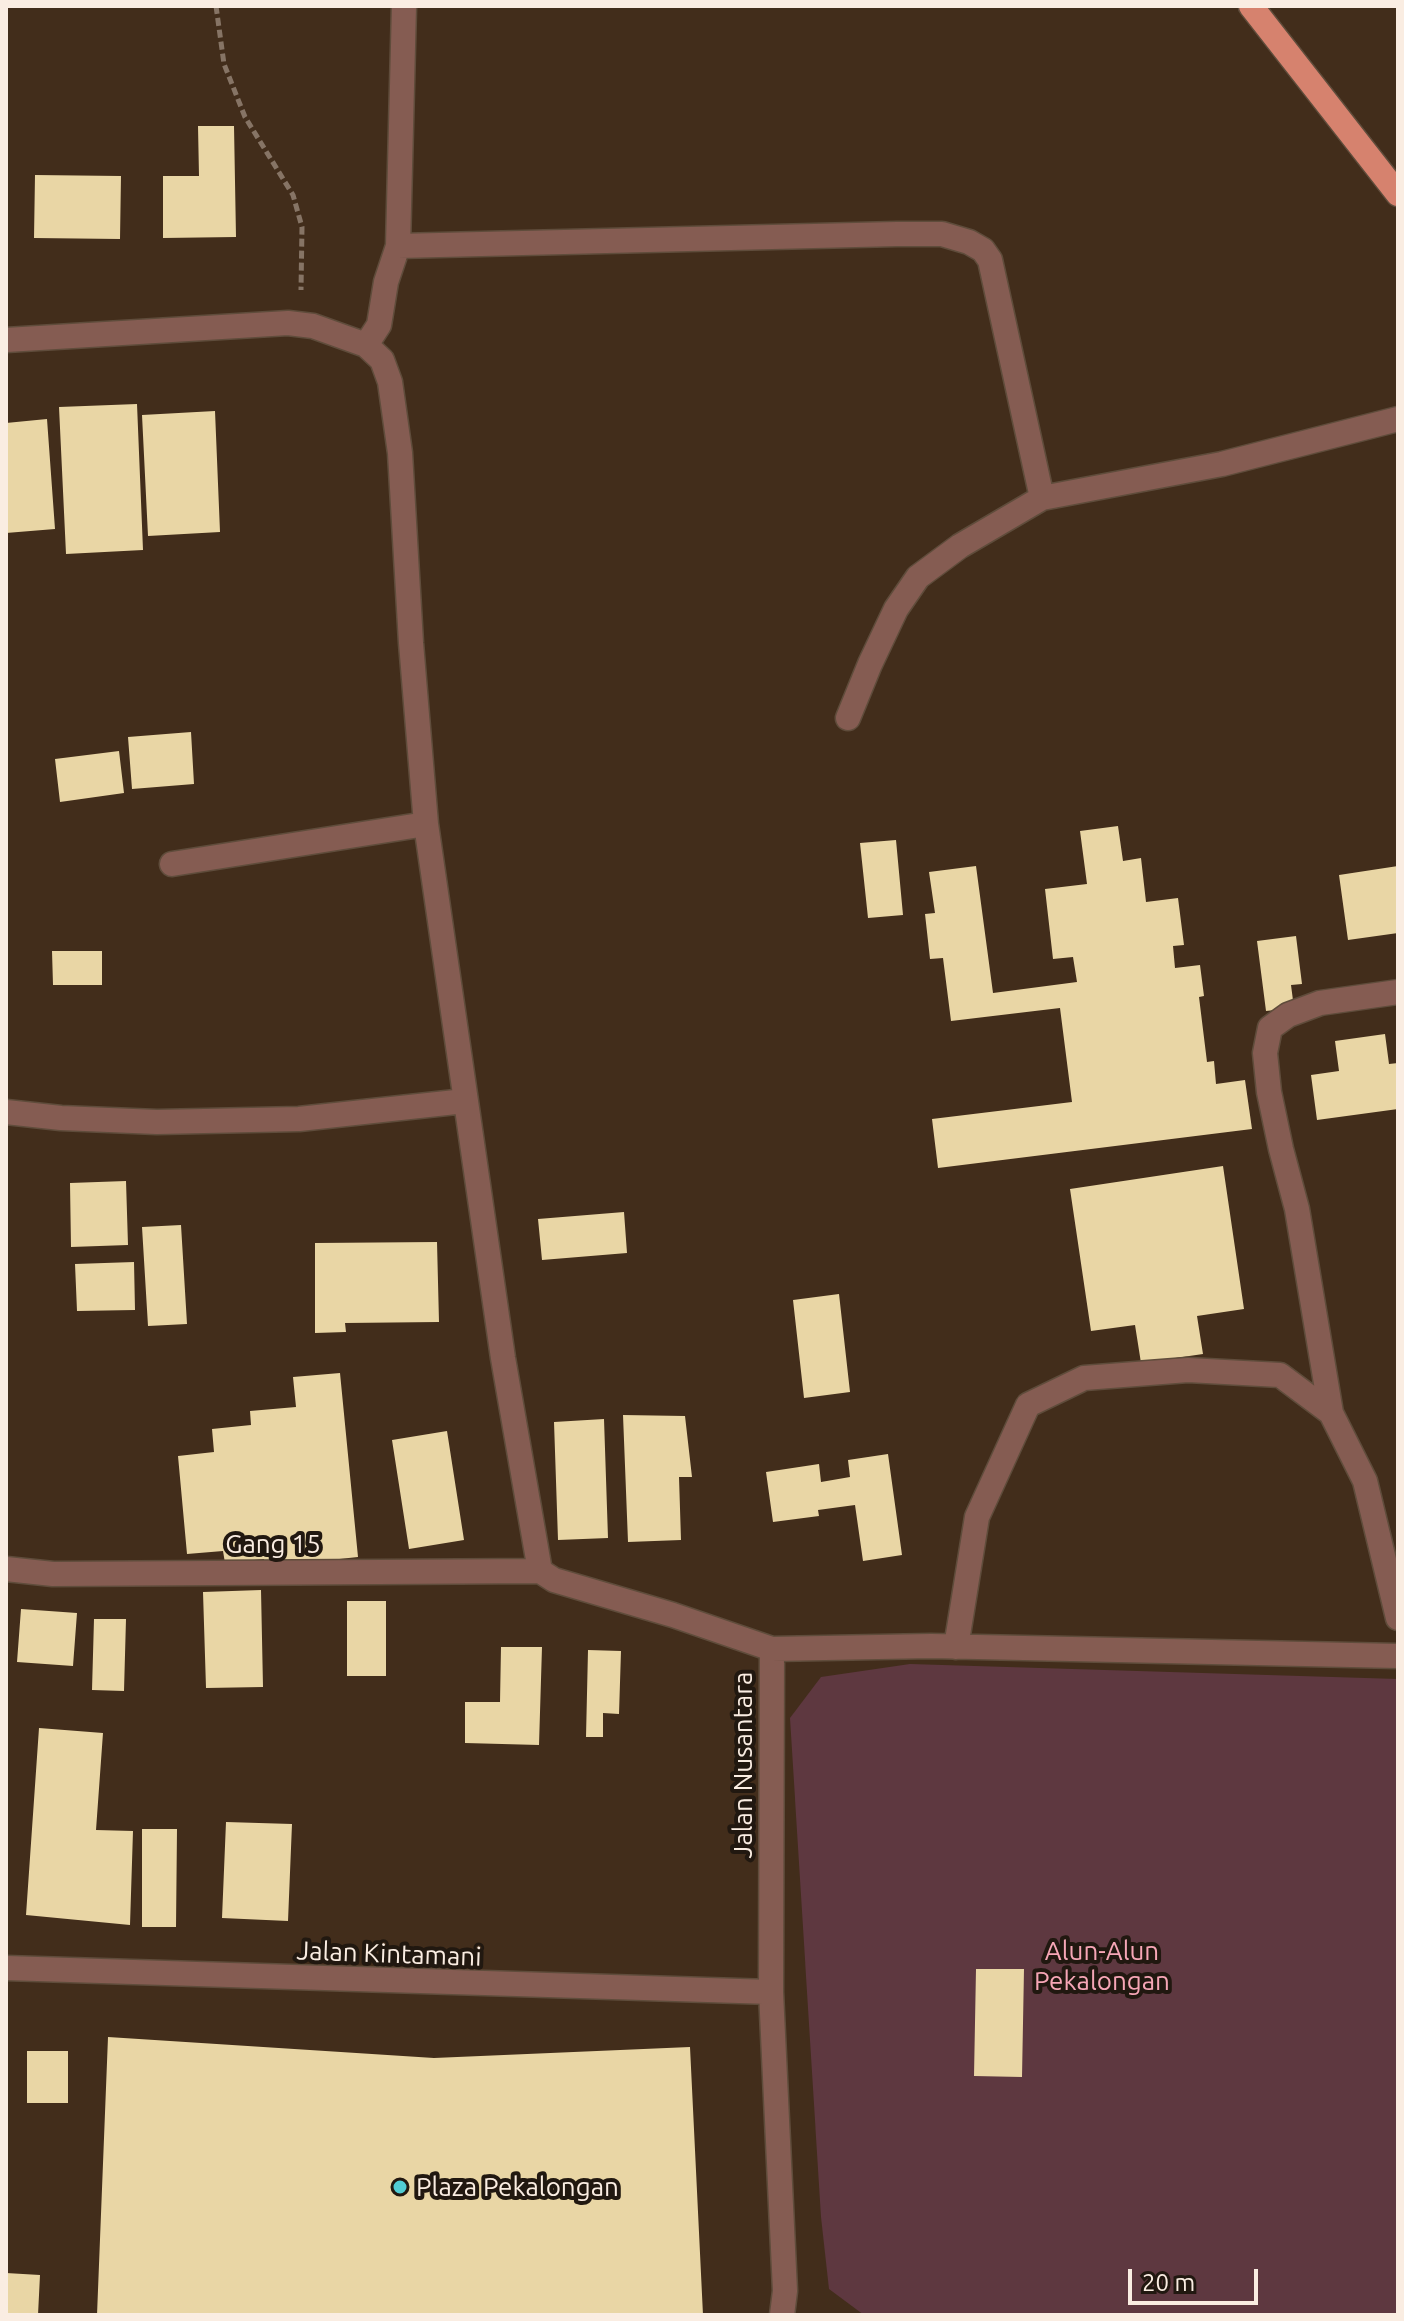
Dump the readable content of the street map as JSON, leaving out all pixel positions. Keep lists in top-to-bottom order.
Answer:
{
  "streets": {
    "street": ["Gang 15", "Jalan Nusantara", "Jalan Kintamani"]
  },
  "crossings": [
    ["Jalan Nusantara", "Jalan Kintamani"]
  ],
  "parks": ["Alun-Alun Pekalongan"],
  "places": ["Plaza Pekalongan"],
  "scale_bar": "20 m"
}
